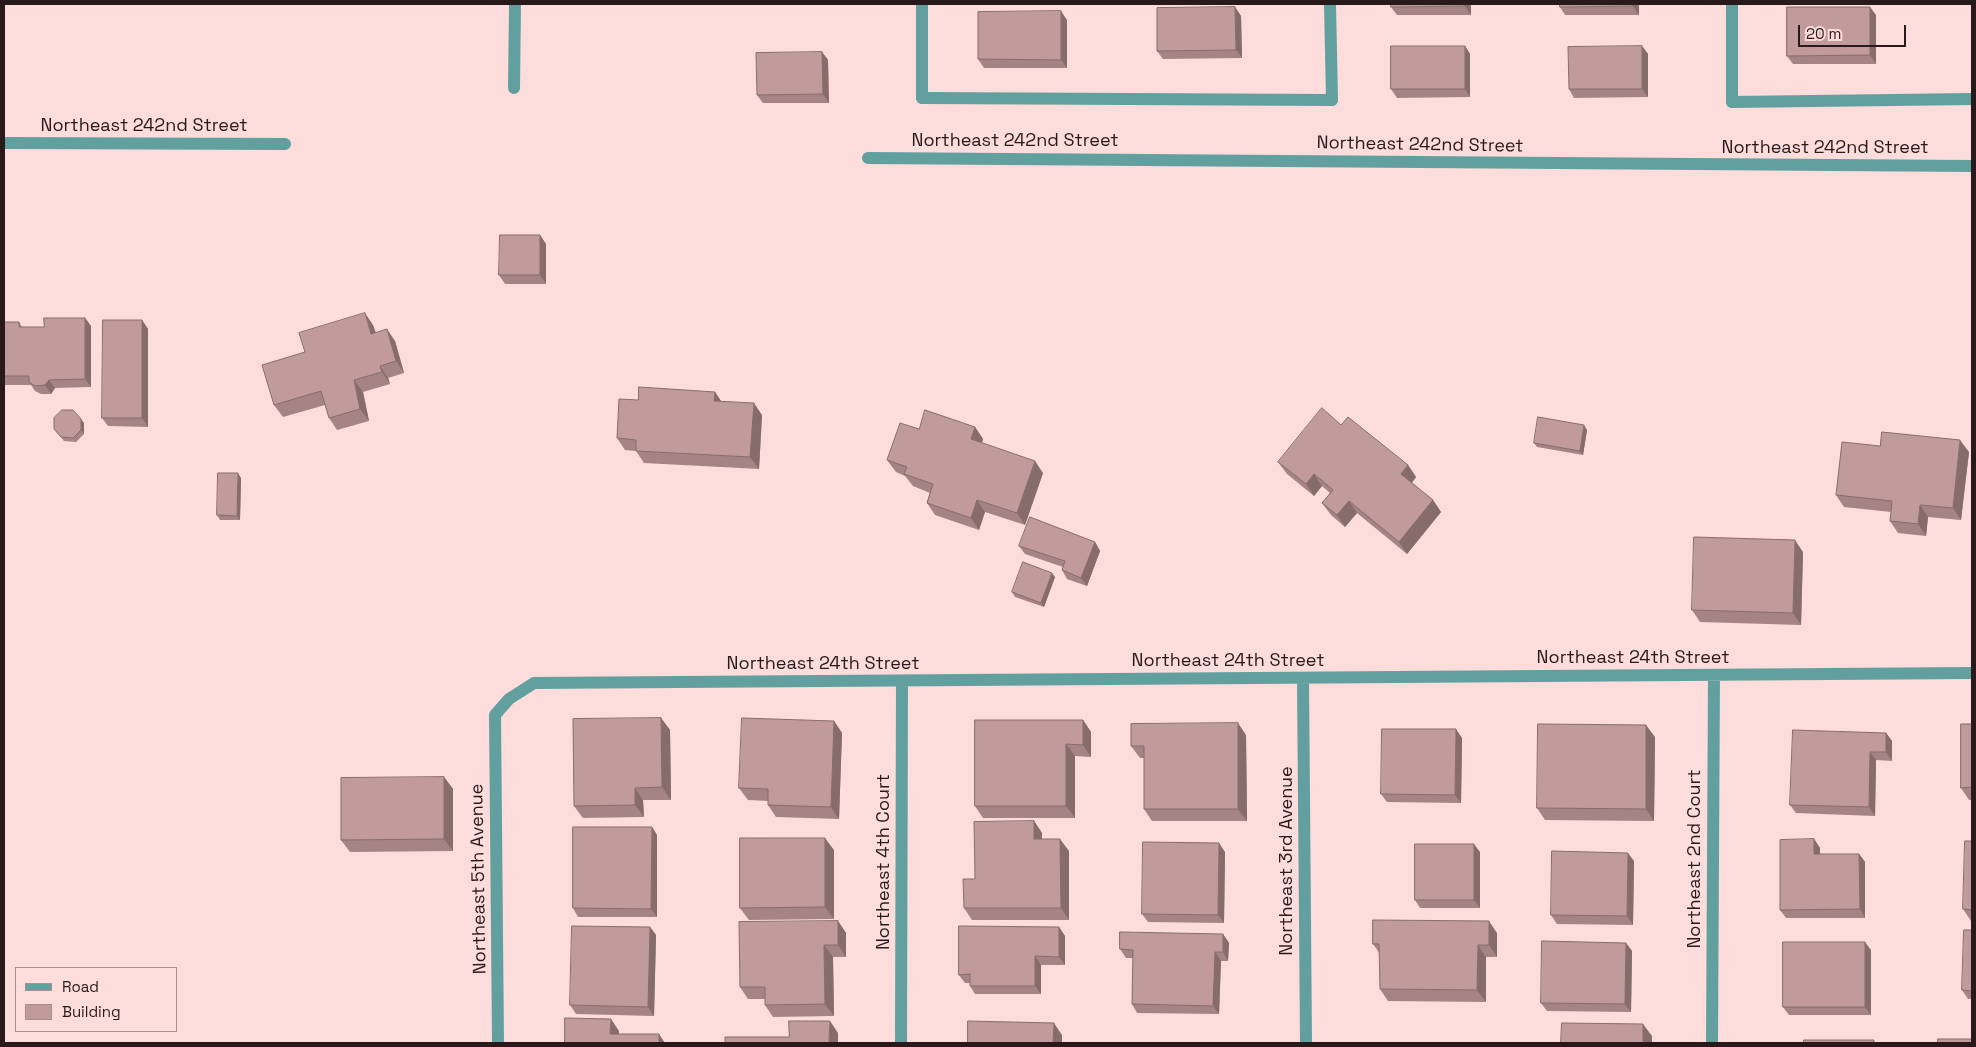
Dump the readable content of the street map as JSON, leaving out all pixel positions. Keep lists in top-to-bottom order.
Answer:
{
  "streets": {
    "street": [
      "Northeast 242nd Street",
      "Northeast 24th Street",
      "Northeast 2nd Court",
      "Northeast 3rd Avenue",
      "Northeast 4th Court",
      "Northeast 5th Avenue"
    ]
  },
  "crossings": [
    ["Northeast 24th Street", "Northeast 2nd Court"],
    ["Northeast 24th Street", "Northeast 3rd Avenue"],
    ["Northeast 24th Street", "Northeast 4th Court"],
    ["Northeast 24th Street", "Northeast 5th Avenue"]
  ],
  "legend": ["Road", "Building"],
  "scale_bar": "20 m"
}
